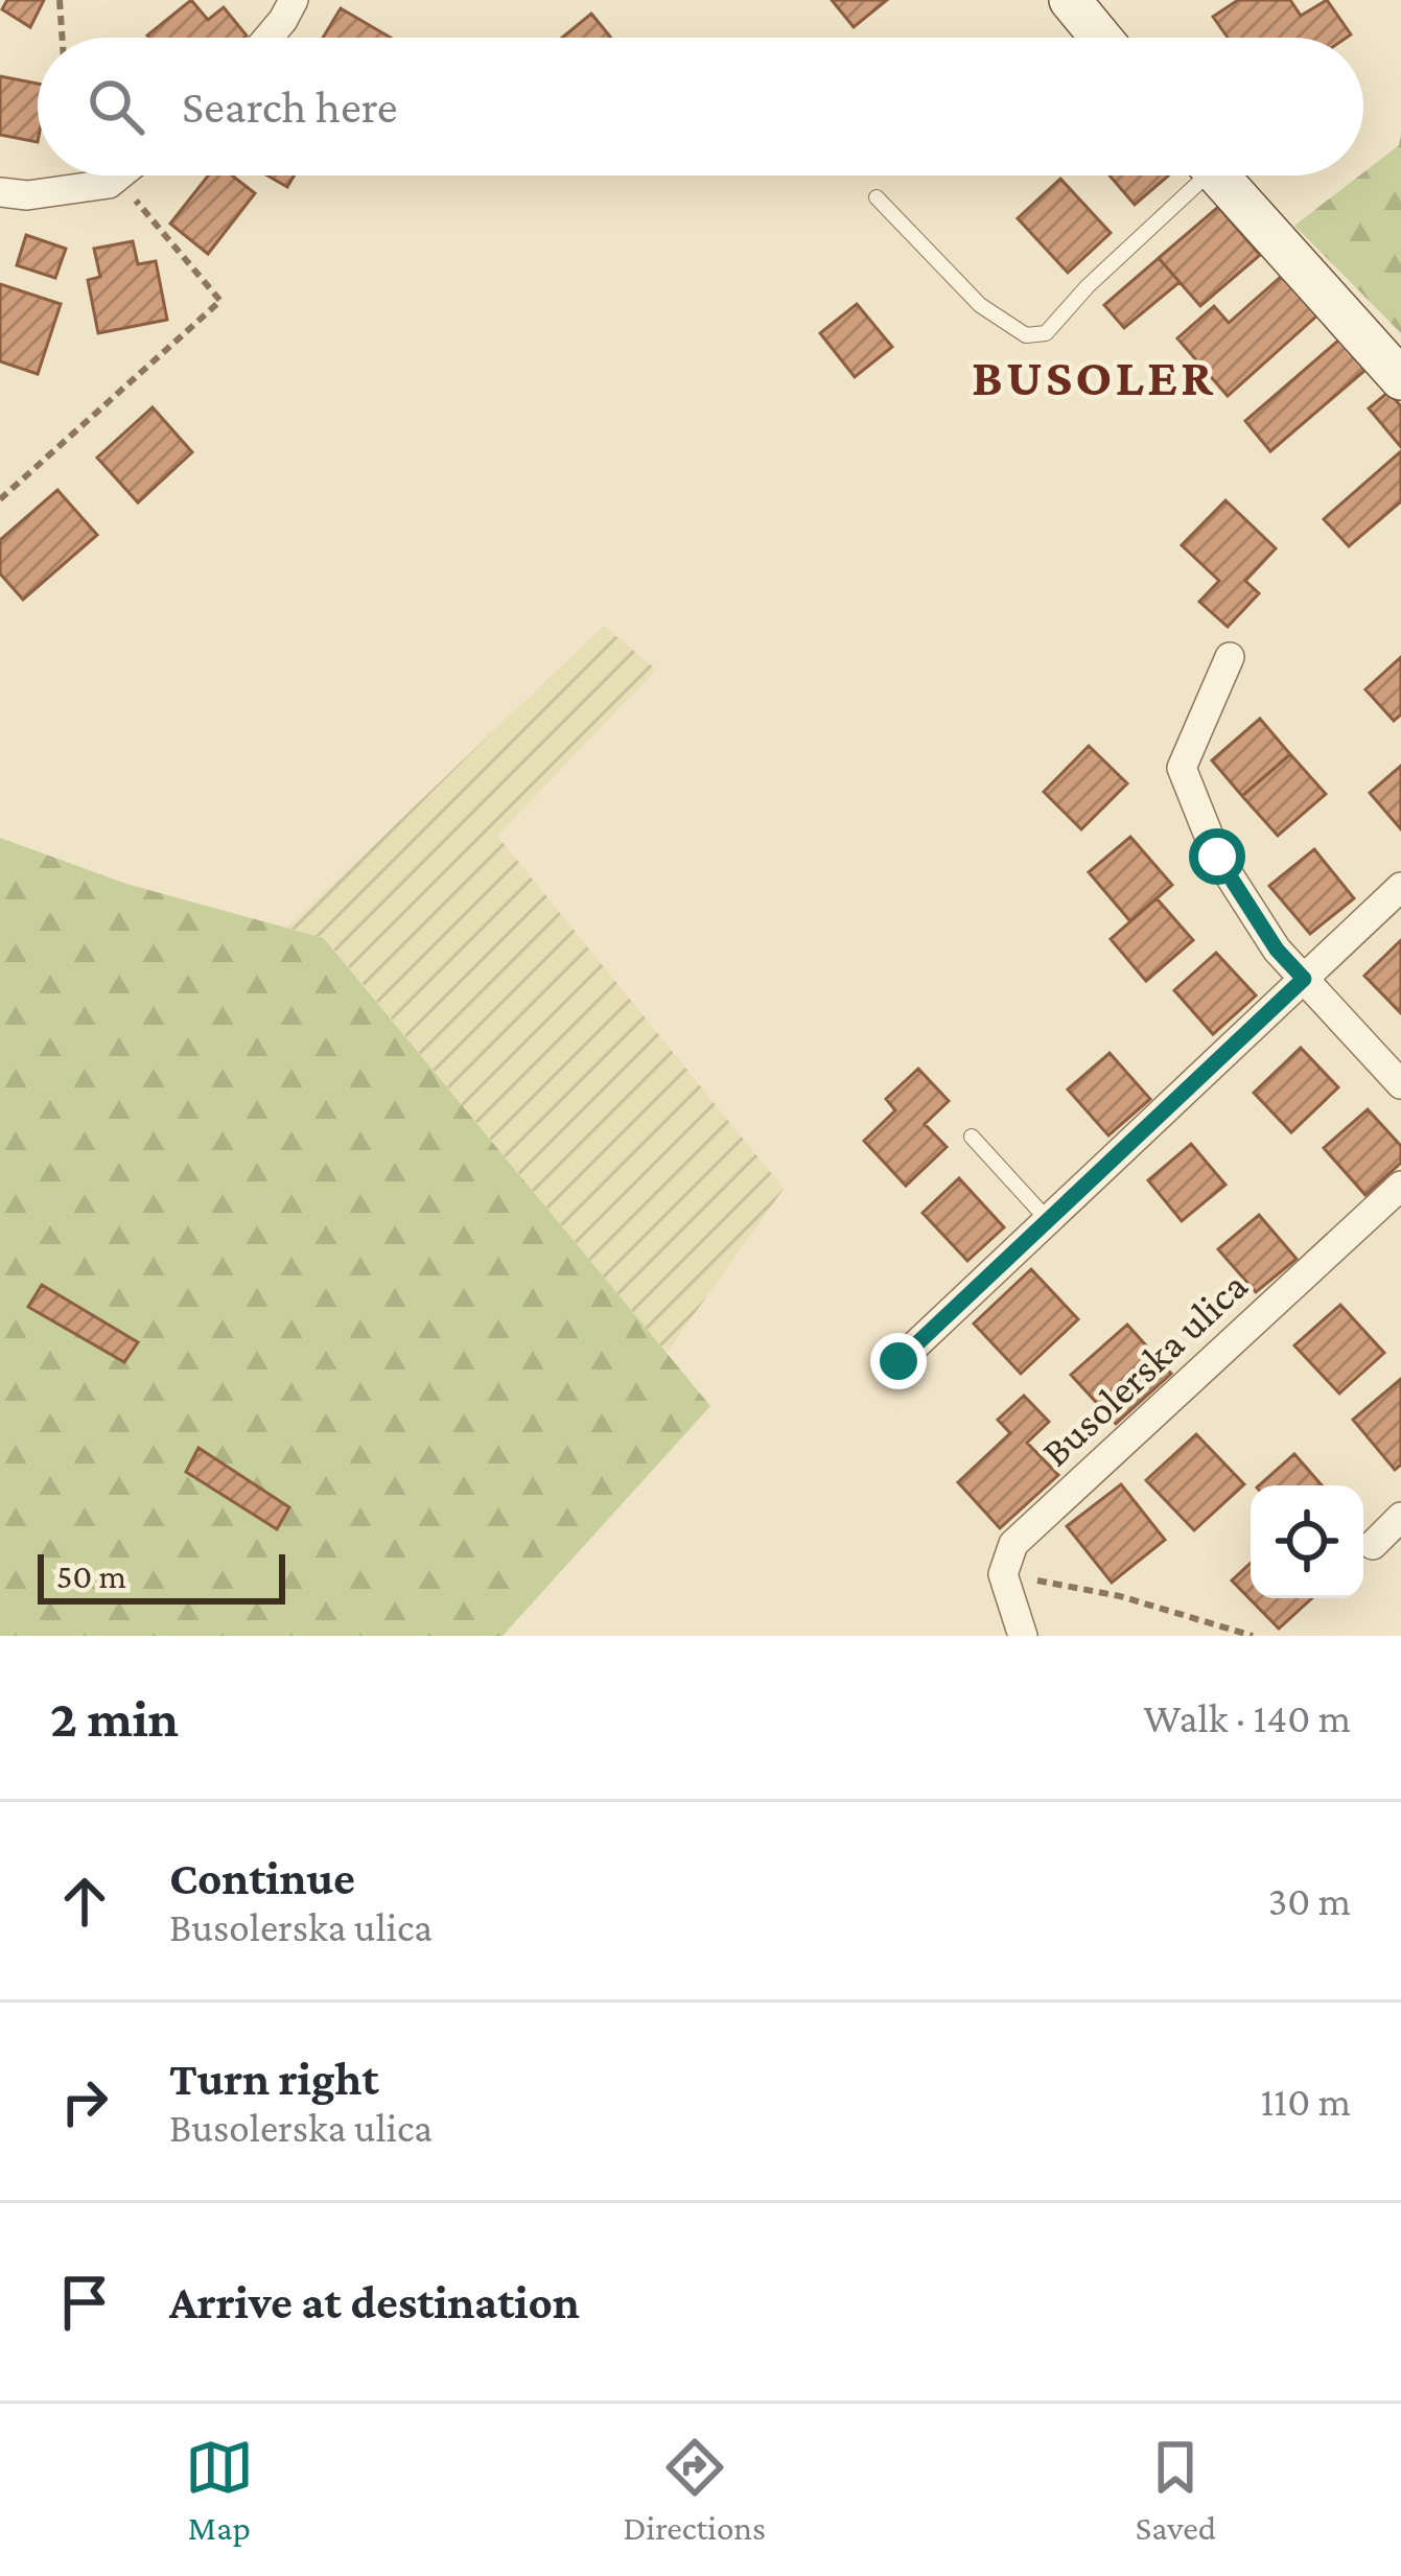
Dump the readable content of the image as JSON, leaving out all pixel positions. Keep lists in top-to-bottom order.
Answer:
{
  "streets": {
    "street": ["Busolerska ulica"]
  },
  "districts": ["BUSOLER"],
  "scale_bar": "50 m",
  "page": {
    "search": "Search here",
    "scale": "50 m",
    "heading": ["2 min", "Walk · 140 m"],
    "list": [
      ["Continue", "Busolerska ulica", "30 m"],
      ["Turn right", "Busolerska ulica", "110 m"],
      "Arrive at destination"
    ],
    "nav": ["Map", "Directions", "Saved"]
  }
}
